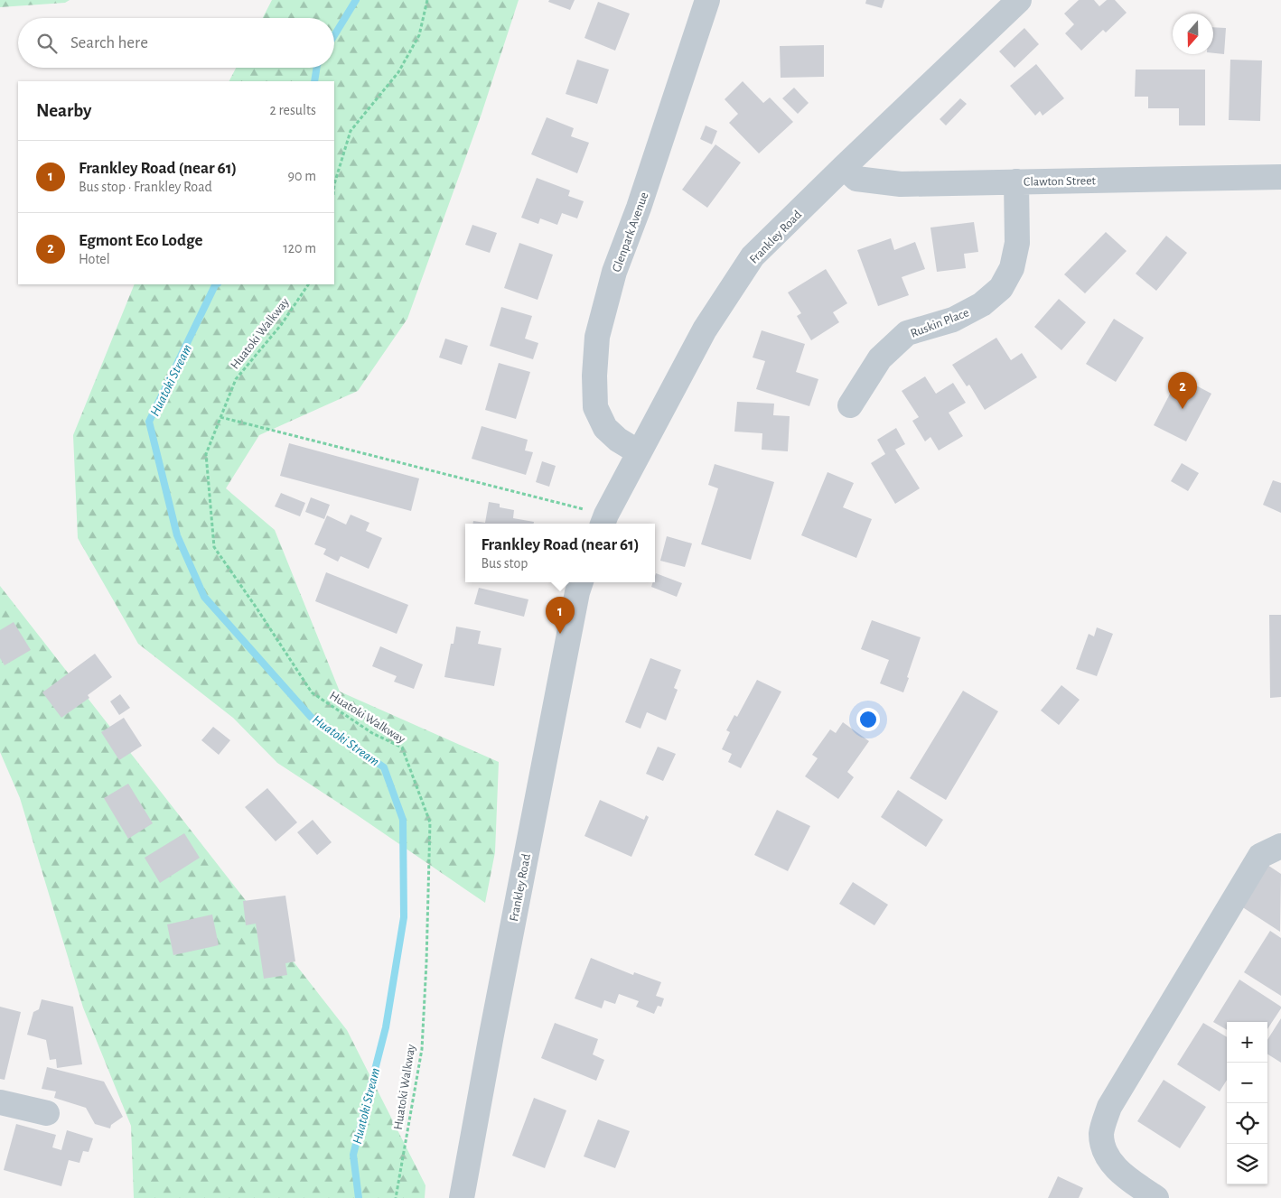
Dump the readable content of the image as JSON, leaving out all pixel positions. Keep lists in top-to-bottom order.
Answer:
{
  "streets": {
    "street": [
      "Clawton Street",
      "Glenpark Avenue",
      "Frankley Road",
      "Ruskin Place"
    ],
    "path": ["Huatoki Walkway"]
  },
  "crossings": [
    ["Clawton Street", "Frankley Road"],
    ["Clawton Street", "Ruskin Place"],
    ["Glenpark Avenue", "Frankley Road"]
  ],
  "water": ["Huatoki Stream"],
  "north": "bottom",
  "page": {
    "search": "Search here",
    "heading": ["Nearby", "2 results"],
    "list": [
      {
        "mark": "1",
        "name": "Frankley Road (near 61)",
        "note": "Bus stop · Frankley Road",
        "value": "90 m"
      },
      {
        "mark": "2",
        "name": "Egmont Eco Lodge",
        "note": "Hotel",
        "value": "120 m"
      }
    ],
    "pins": ["2", "1"],
    "popup": ["Frankley Road (near 61)", "Bus stop"],
    "map_buttons": ["+", "−"]
  }
}
